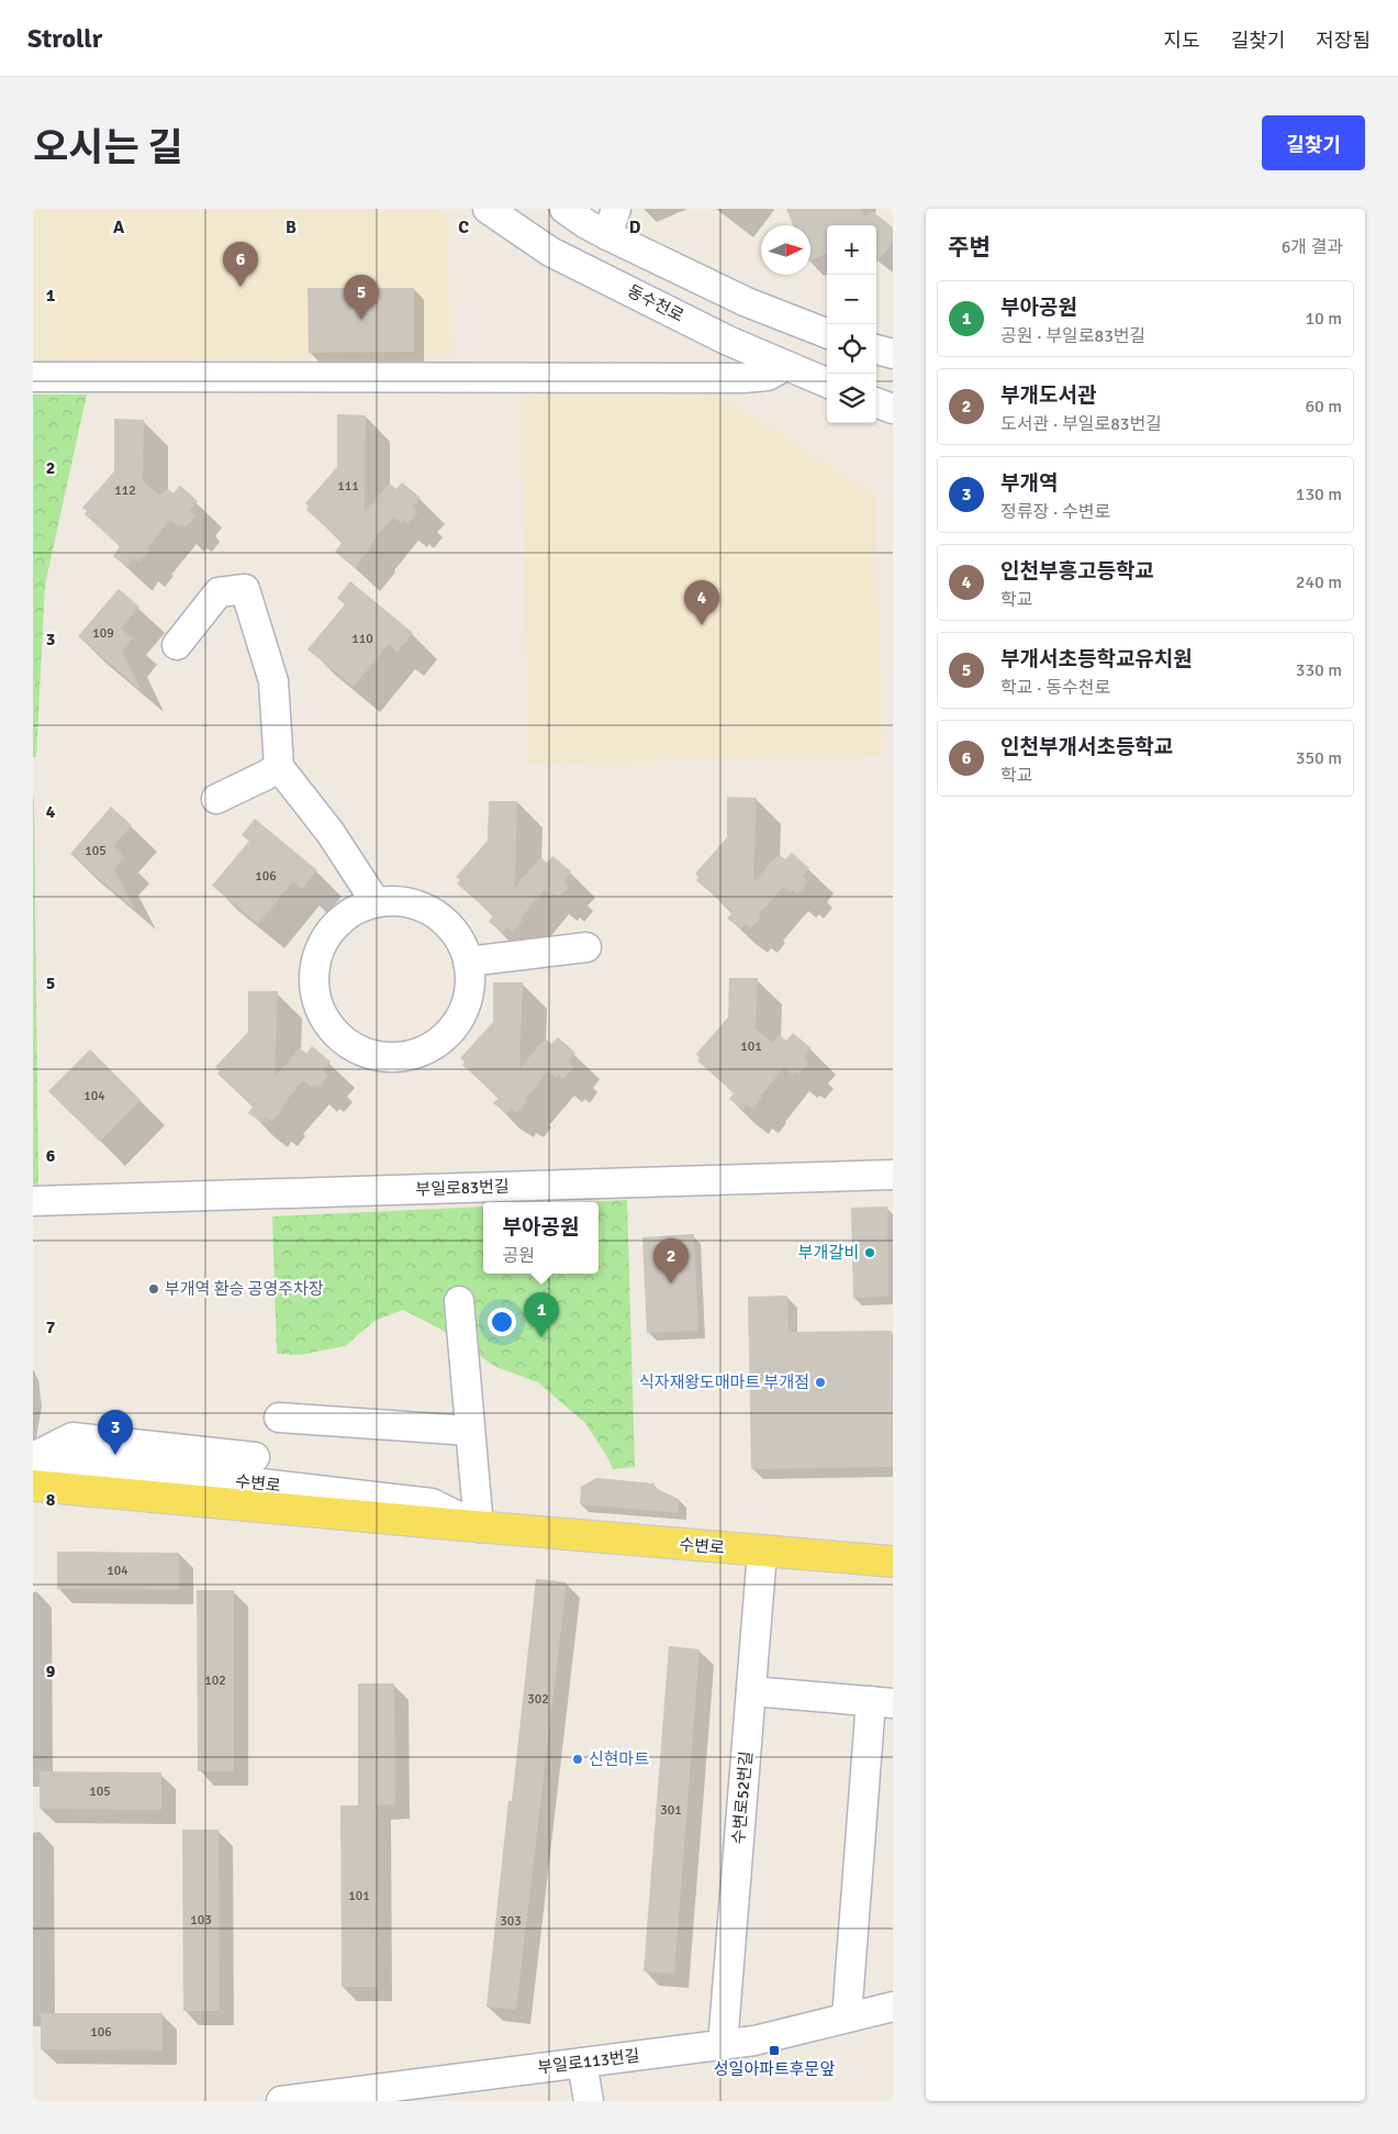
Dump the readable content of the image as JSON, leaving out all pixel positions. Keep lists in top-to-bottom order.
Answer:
{
  "streets": {
    "main road": ["수변로"],
    "street": [
      "동수천로",
      "부일로83번길",
      "수변로52번길",
      "부일로113번길"
    ]
  },
  "crossings": [
    ["수변로", "수변로52번길"],
    ["수변로52번길", "부일로113번길"]
  ],
  "places": {
    "other": [
      "부개갈비",
      "부개역 환승 공영주차장",
      "식자재왕도매마트 부개점",
      "신현마트"
    ],
    "transit": ["성일아파트후문앞"]
  },
  "house_numbers": [
    "111",
    "112",
    "109",
    "110",
    "105",
    "106",
    "101",
    "104",
    "104",
    "102",
    "302",
    "105",
    "301",
    "101",
    "103",
    "303",
    "106"
  ],
  "north": "right",
  "page": {
    "header": "Strollr",
    "nav": ["지도", "길찾기", "저장됨"],
    "title": "오시는 길",
    "buttons": "길찾기",
    "heading": ["주변", "6개 결과"],
    "map_buttons": ["+", "−"],
    "pins": [
      "6",
      "5",
      "4",
      "2",
      "1",
      "3"
    ],
    "list": [
      {
        "mark": "1",
        "name": "부아공원",
        "note": "공원 · 부일로83번길",
        "value": "10 m"
      },
      {
        "mark": "2",
        "name": "부개도서관",
        "note": "도서관 · 부일로83번길",
        "value": "60 m"
      },
      {
        "mark": "3",
        "name": "부개역",
        "note": "정류장 · 수변로",
        "value": "130 m"
      },
      {
        "mark": "4",
        "name": "인천부흥고등학교",
        "note": "학교",
        "value": "240 m"
      },
      {
        "mark": "5",
        "name": "부개서초등학교유치원",
        "note": "학교 · 동수천로",
        "value": "330 m"
      },
      {
        "mark": "6",
        "name": "인천부개서초등학교",
        "note": "학교",
        "value": "350 m"
      }
    ],
    "popup": ["부아공원", "공원"]
  },
  "grid": {
    "columns": [
      "A",
      "B",
      "C",
      "D"
    ],
    "rows": [
      "1",
      "2",
      "3",
      "4",
      "5",
      "6",
      "7",
      "8",
      "9"
    ]
  }
}
